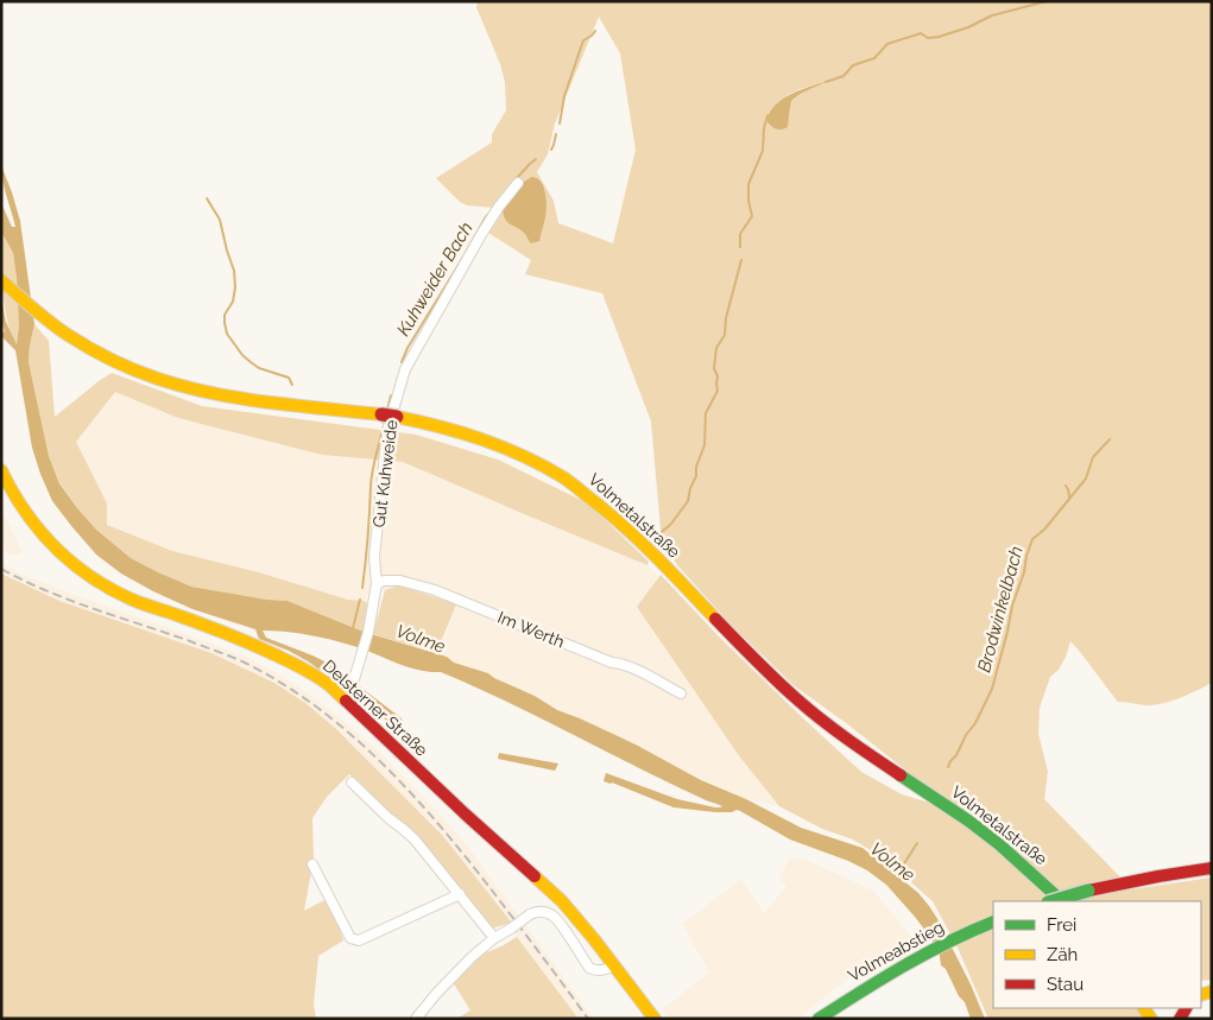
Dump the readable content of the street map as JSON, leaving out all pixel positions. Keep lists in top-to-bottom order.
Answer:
{
  "streets": {
    "main road": ["Volmetalstraße", "Delsterner Straße", "Volmeabstieg"],
    "street": ["Gut Kuhweide", "Im Werth"]
  },
  "crossings": [
    ["Gut Kuhweide", "Im Werth"],
    ["Gut Kuhweide", "Delsterner Straße"]
  ],
  "water": ["Kuhweider Bach", "Brodwinkelbach", "Volme"],
  "legend": ["Frei", "Zäh", "Stau"]
}
